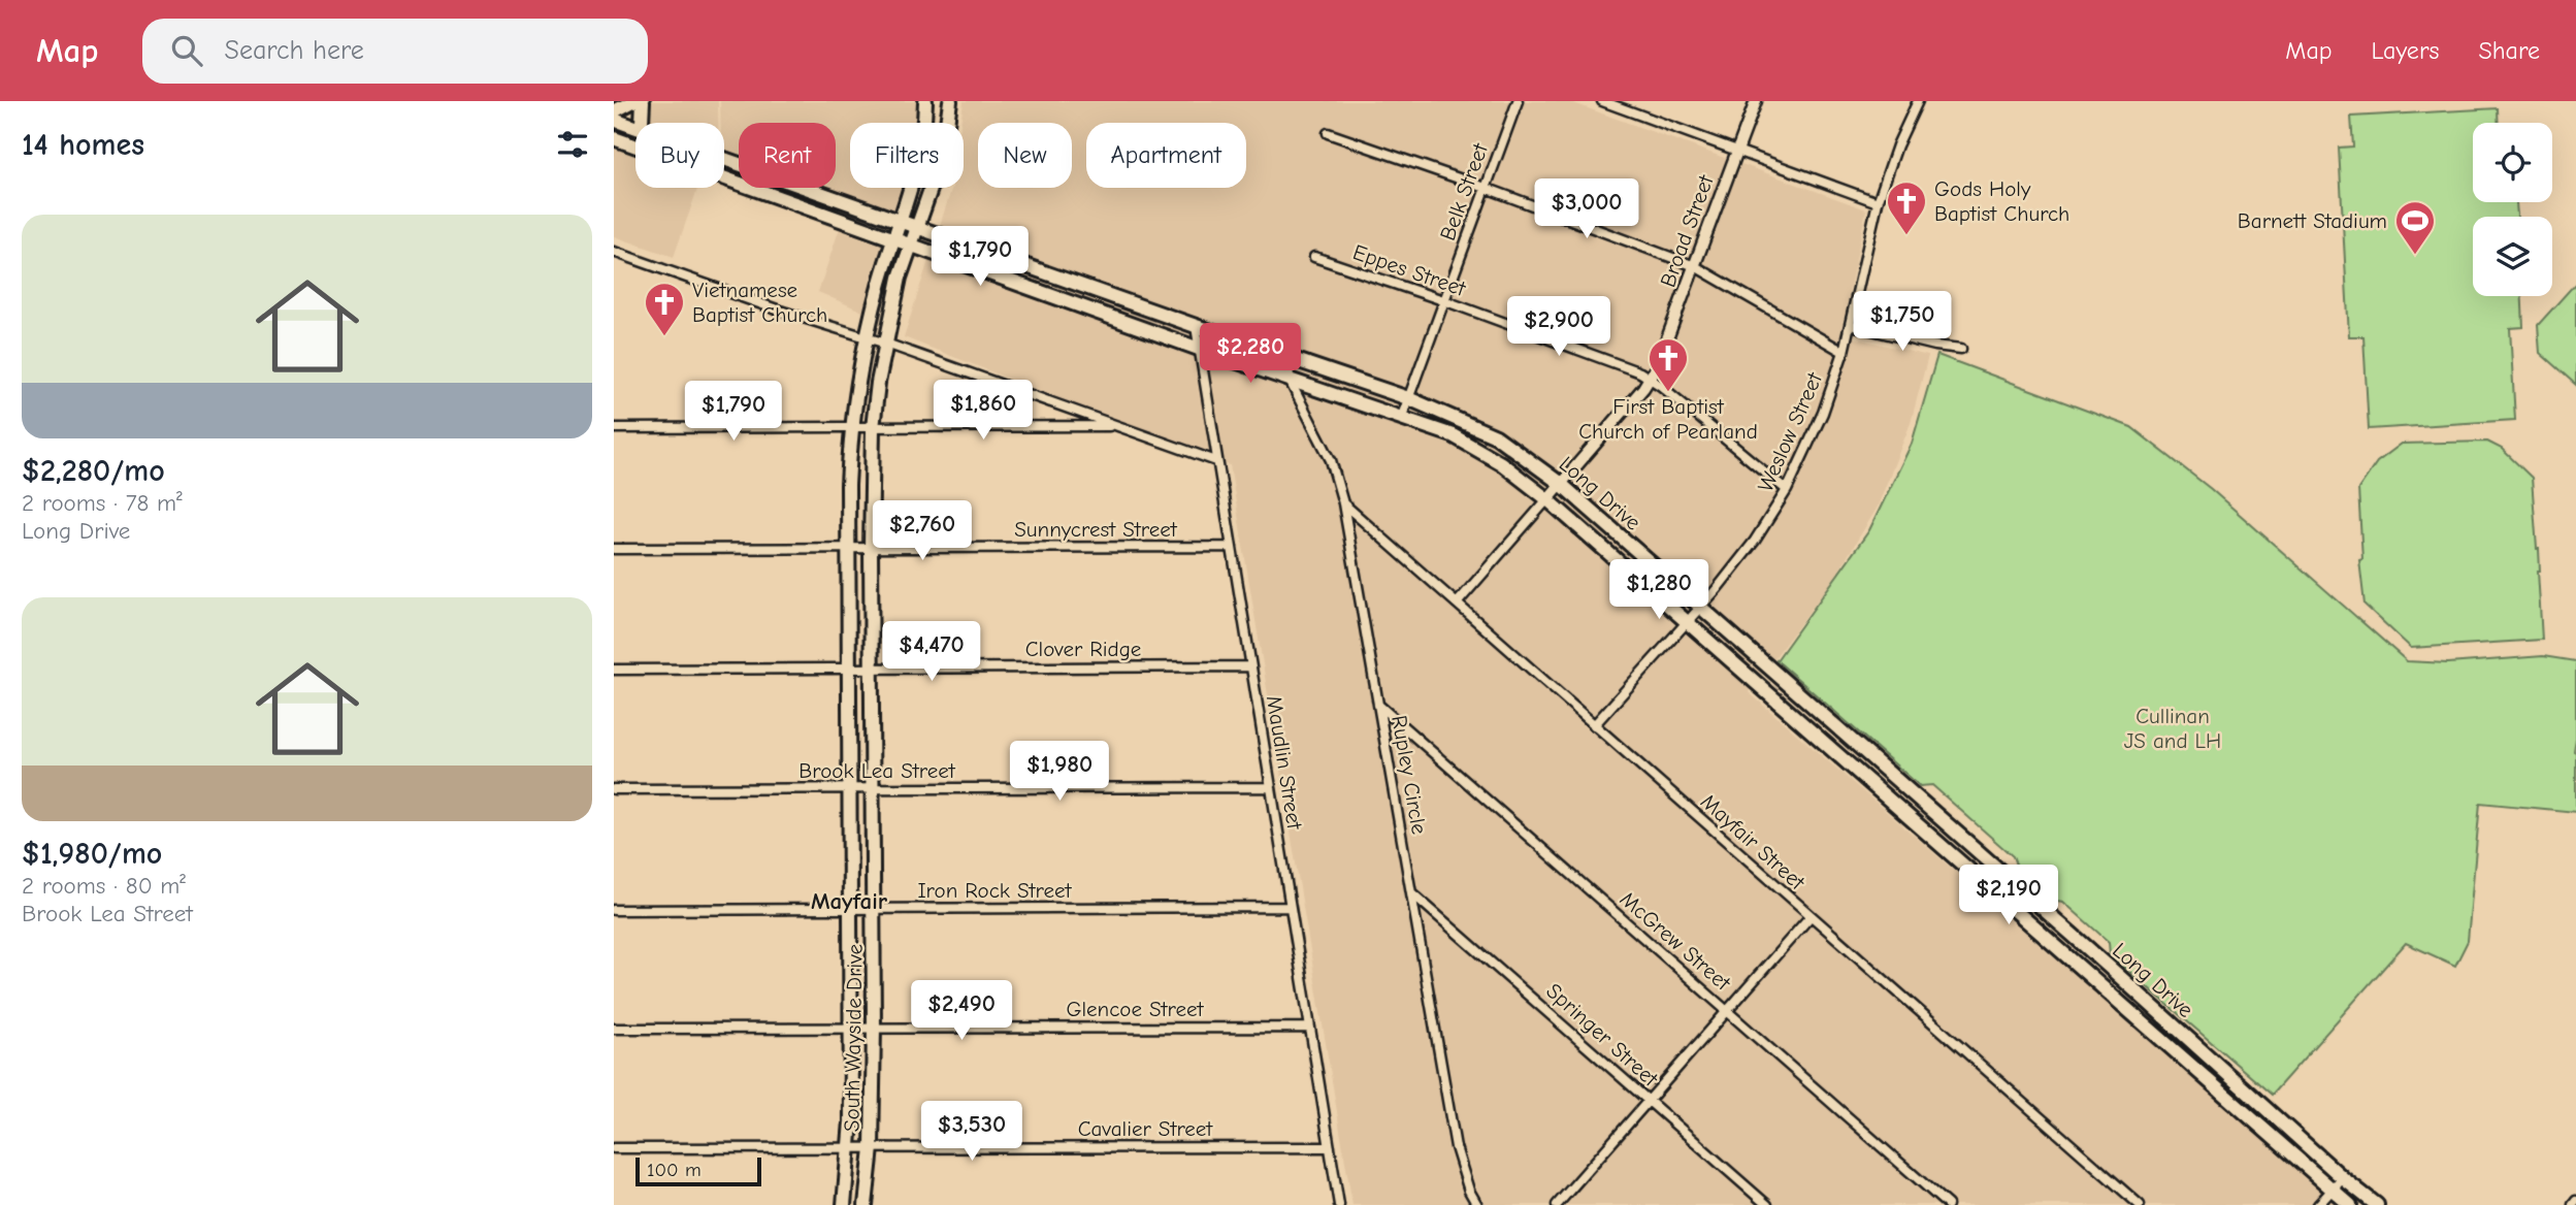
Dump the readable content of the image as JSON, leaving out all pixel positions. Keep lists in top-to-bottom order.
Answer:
{
  "streets": {
    "main road": ["Long Drive", "South Wayside Drive"],
    "street": [
      "Belk Street",
      "Broad Street",
      "Eppes Street",
      "Weslow Street",
      "Sunnycrest Street",
      "Clover Ridge",
      "Maudlin Street",
      "Brook Lea Street",
      "Rupley Circle",
      "Mayfair Street",
      "Iron Rock Street",
      "McGrew Street",
      "Glencoe Street",
      "Springer Street",
      "Cavalier Street"
    ]
  },
  "crossings": [
    ["Belk Street", "Eppes Street"],
    ["Belk Street", "Long Drive"],
    ["Broad Street", "Eppes Street"],
    ["Broad Street", "Long Drive"],
    ["Broad Street", "Mayfair Street"],
    ["Eppes Street", "Weslow Street"],
    ["Weslow Street", "Long Drive"],
    ["Weslow Street", "Mayfair Street"],
    ["Long Drive", "Maudlin Street"],
    ["Long Drive", "Rupley Circle"],
    ["Long Drive", "South Wayside Drive"],
    ["Sunnycrest Street", "Maudlin Street"],
    ["Sunnycrest Street", "South Wayside Drive"],
    ["Clover Ridge", "Maudlin Street"],
    ["Clover Ridge", "South Wayside Drive"],
    ["Maudlin Street", "Brook Lea Street"],
    ["Maudlin Street", "Iron Rock Street"],
    ["Maudlin Street", "Glencoe Street"],
    ["Maudlin Street", "Cavalier Street"],
    ["Brook Lea Street", "South Wayside Drive"],
    ["Rupley Circle", "Mayfair Street"],
    ["Rupley Circle", "McGrew Street"],
    ["Rupley Circle", "Springer Street"],
    ["Iron Rock Street", "South Wayside Drive"],
    ["Glencoe Street", "South Wayside Drive"],
    ["South Wayside Drive", "Cavalier Street"]
  ],
  "districts": ["Mayfair"],
  "parks": ["Cullinan JS and LH"],
  "places": {
    "church": ["Gods Holy Baptist Church", "Vietnamese Baptist Church", "First Baptist Church of Pearland"],
    "sports": ["Barnett Stadium"]
  },
  "scale_bar": "100 m",
  "page": {
    "header": "Map",
    "search": "Search here",
    "nav": ["Map", "Layers", "Share"],
    "heading": "14 homes",
    "chip": [
      "Buy",
      "Rent",
      "Filters",
      "New",
      "Apartment"
    ],
    "price": [
      "$3,000",
      "$1,790",
      "$1,750",
      "$2,900",
      "$2,280",
      "$1,860",
      "$1,790",
      "$2,760",
      "$1,280",
      "$4,470",
      "$1,980",
      "$2,190",
      "$2,490",
      "$3,530"
    ],
    "list": [
      {
        "name": "$2,280/mo",
        "note": "2 rooms · 78 m² · Long Drive"
      },
      {
        "name": "$1,980/mo",
        "note": "2 rooms · 80 m² · Brook Lea Street"
      }
    ],
    "scale": "100 m"
  }
}
